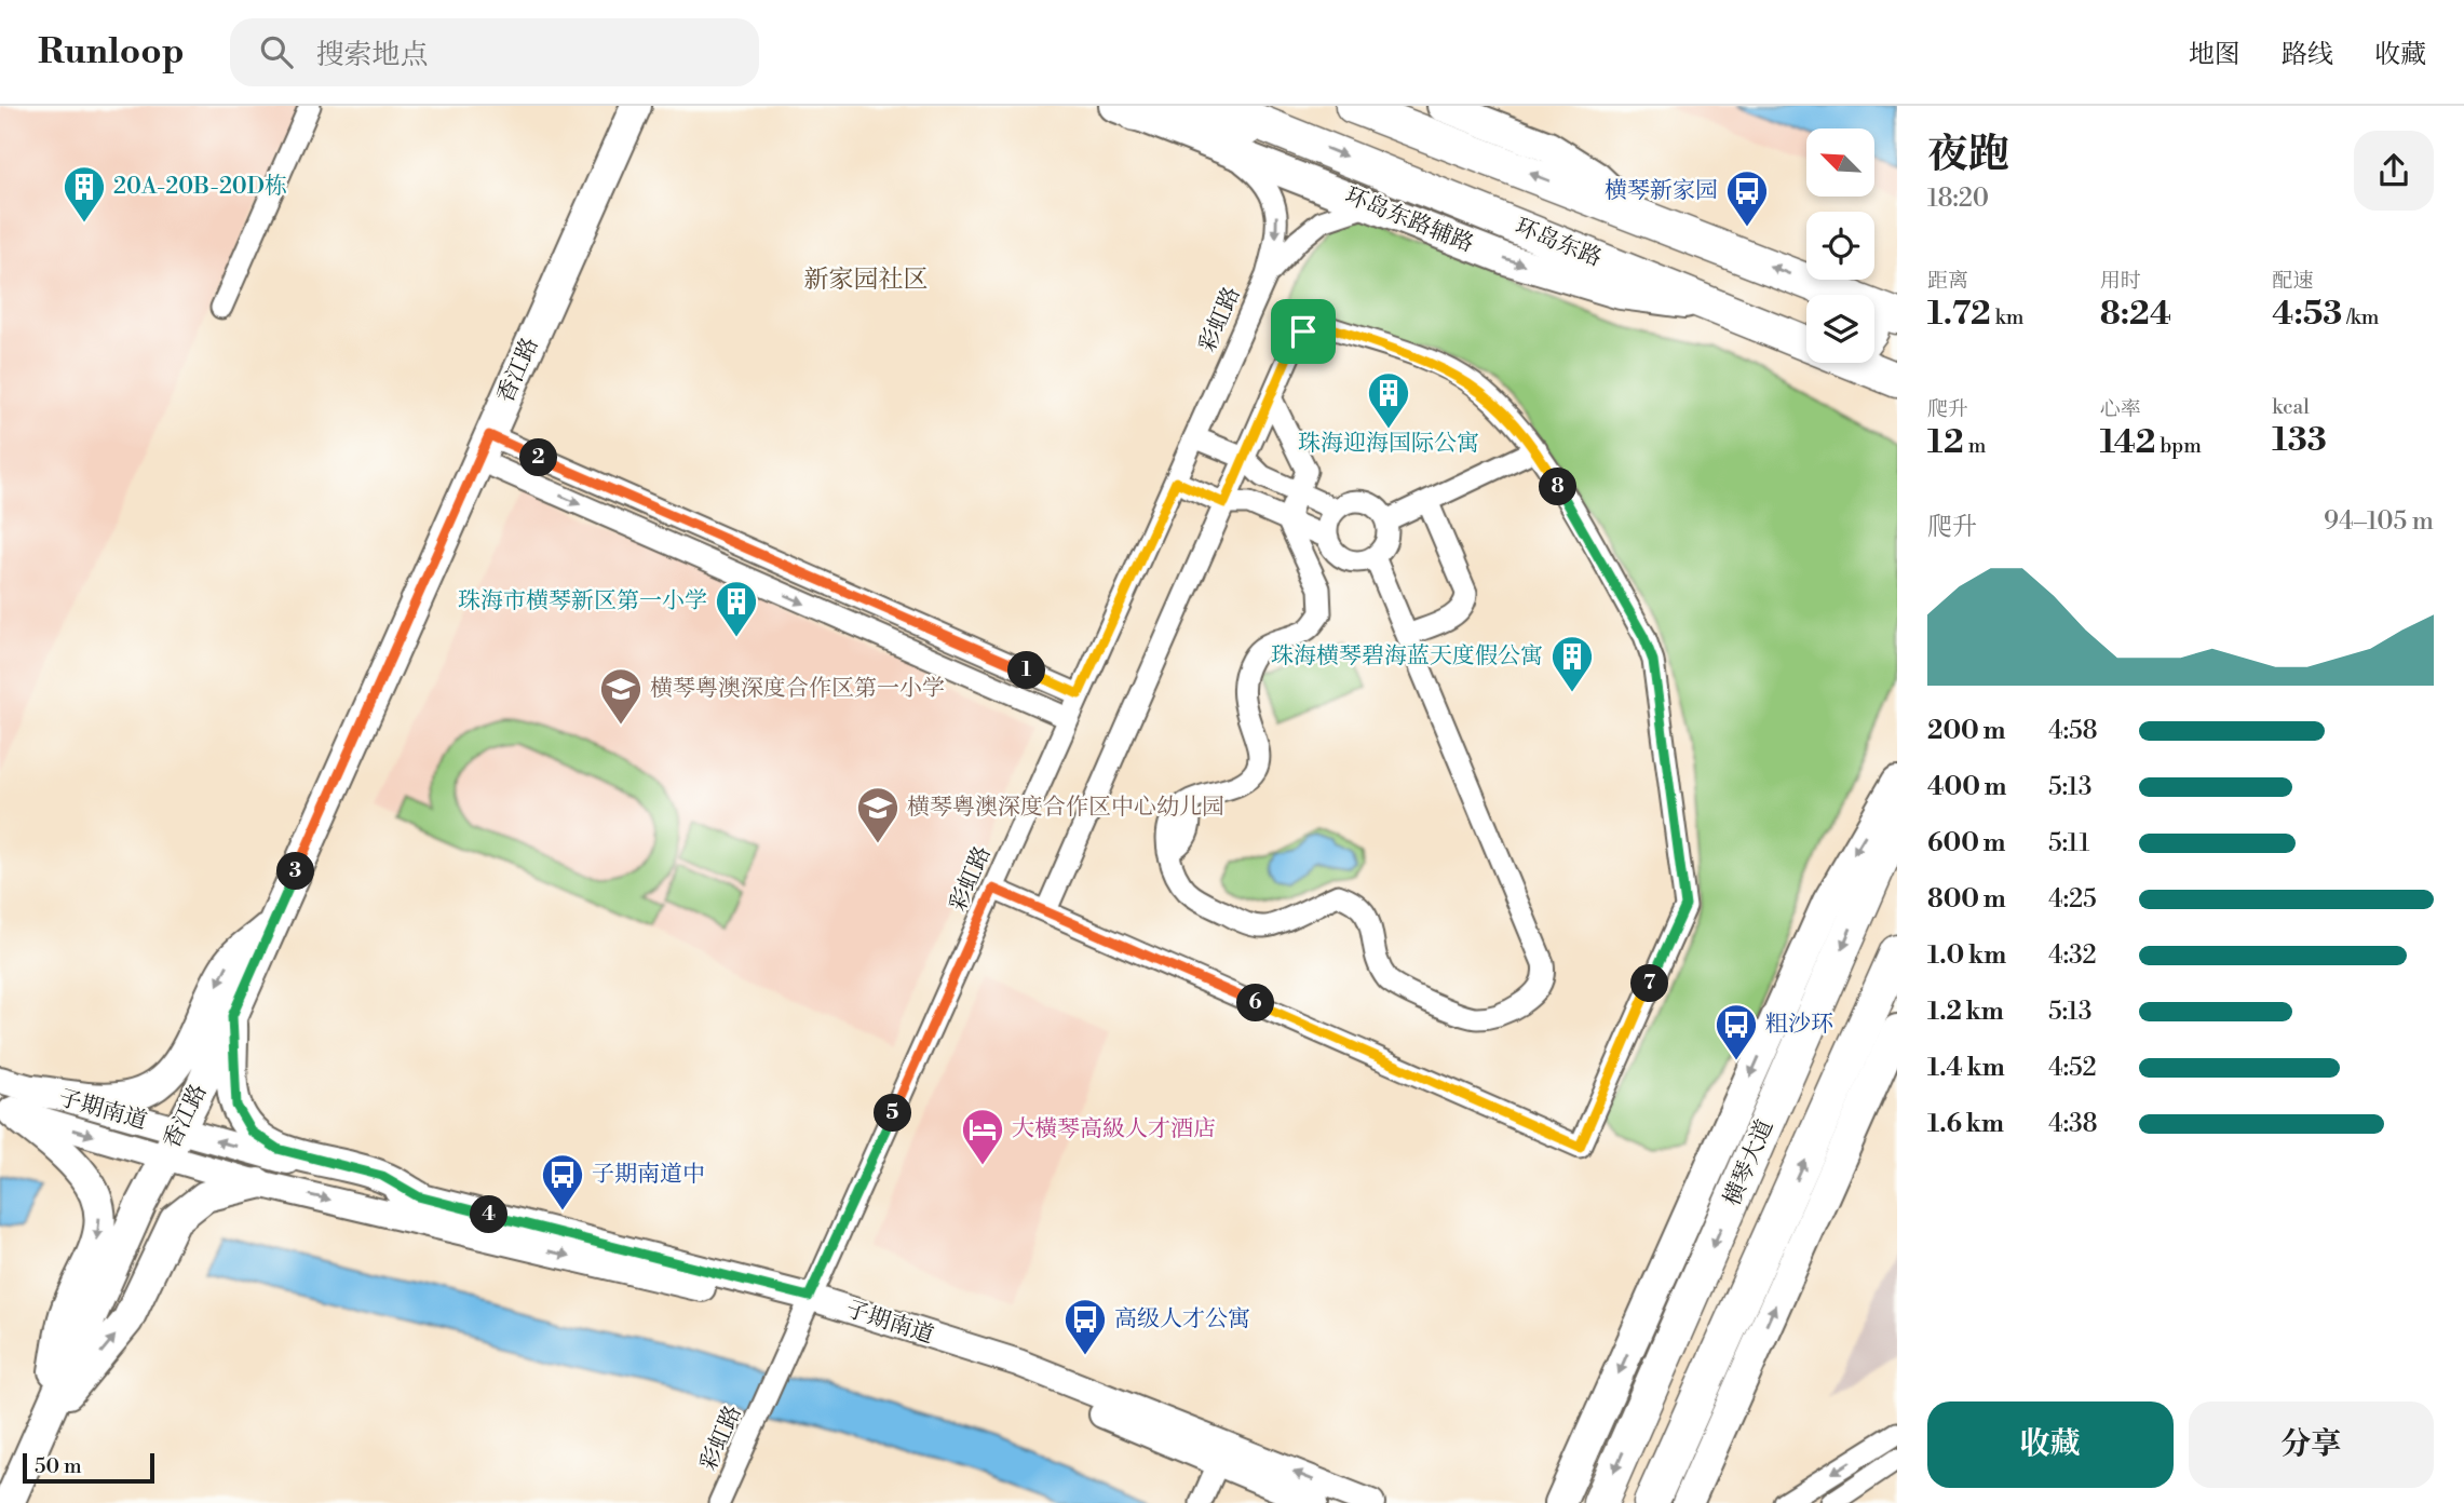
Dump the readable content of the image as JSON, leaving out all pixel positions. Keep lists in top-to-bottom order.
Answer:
{
  "streets": {
    "main road": [
      "环岛东路辅路",
      "环岛东路",
      "香江路",
      "横琴大道"
    ],
    "street": ["彩虹路", "子期南道"]
  },
  "crossings": [
    ["环岛东路辅路", "环岛东路"],
    ["彩虹路", "子期南道"],
    ["香江路", "子期南道"]
  ],
  "districts": ["新家园社区"],
  "places": {
    "building": [
      "20A-20B-20D栋",
      "珠海迎海国际公寓",
      "珠海市横琴新区第一小学",
      "珠海横琴碧海蓝天度假公寓"
    ],
    "bus stop": [
      "横琴新家园",
      "粗沙环",
      "子期南道中",
      "高级人才公寓"
    ],
    "school or university": ["横琴粤澳深度合作区第一小学", "横琴粤澳深度合作区中心幼儿园"],
    "hotel": ["大橫琴高級人才酒店"]
  },
  "scale_bar": "50 m",
  "north": "top left",
  "page": {
    "header": "Runloop",
    "search": "搜索地点",
    "nav": ["地图", "路线", "收藏"],
    "heading": ["夜跑", "18:20"],
    "stats": [
      ["距离", "1.72 km"],
      ["用时", "8:24"],
      ["配速", "4:53 /km"],
      ["爬升", "12 m"],
      ["心率", "142 bpm"],
      ["kcal", "133"]
    ],
    "pins": [
      "2",
      "8",
      "1",
      "3",
      "7",
      "6",
      "5",
      "4"
    ],
    "chart": ["爬升", "94–105 m"],
    "list": [
      {
        "name": "200 m",
        "note": "4:58"
      },
      {
        "name": "400 m",
        "note": "5:13"
      },
      {
        "name": "600 m",
        "note": "5:11"
      },
      {
        "name": "800 m",
        "note": "4:25"
      },
      {
        "name": "1.0 km",
        "note": "4:32"
      },
      {
        "name": "1.2 km",
        "note": "5:13"
      },
      {
        "name": "1.4 km",
        "note": "4:52"
      },
      {
        "name": "1.6 km",
        "note": "4:38"
      }
    ],
    "buttons": ["收藏", "分享"],
    "scale": "50 m"
  }
}
